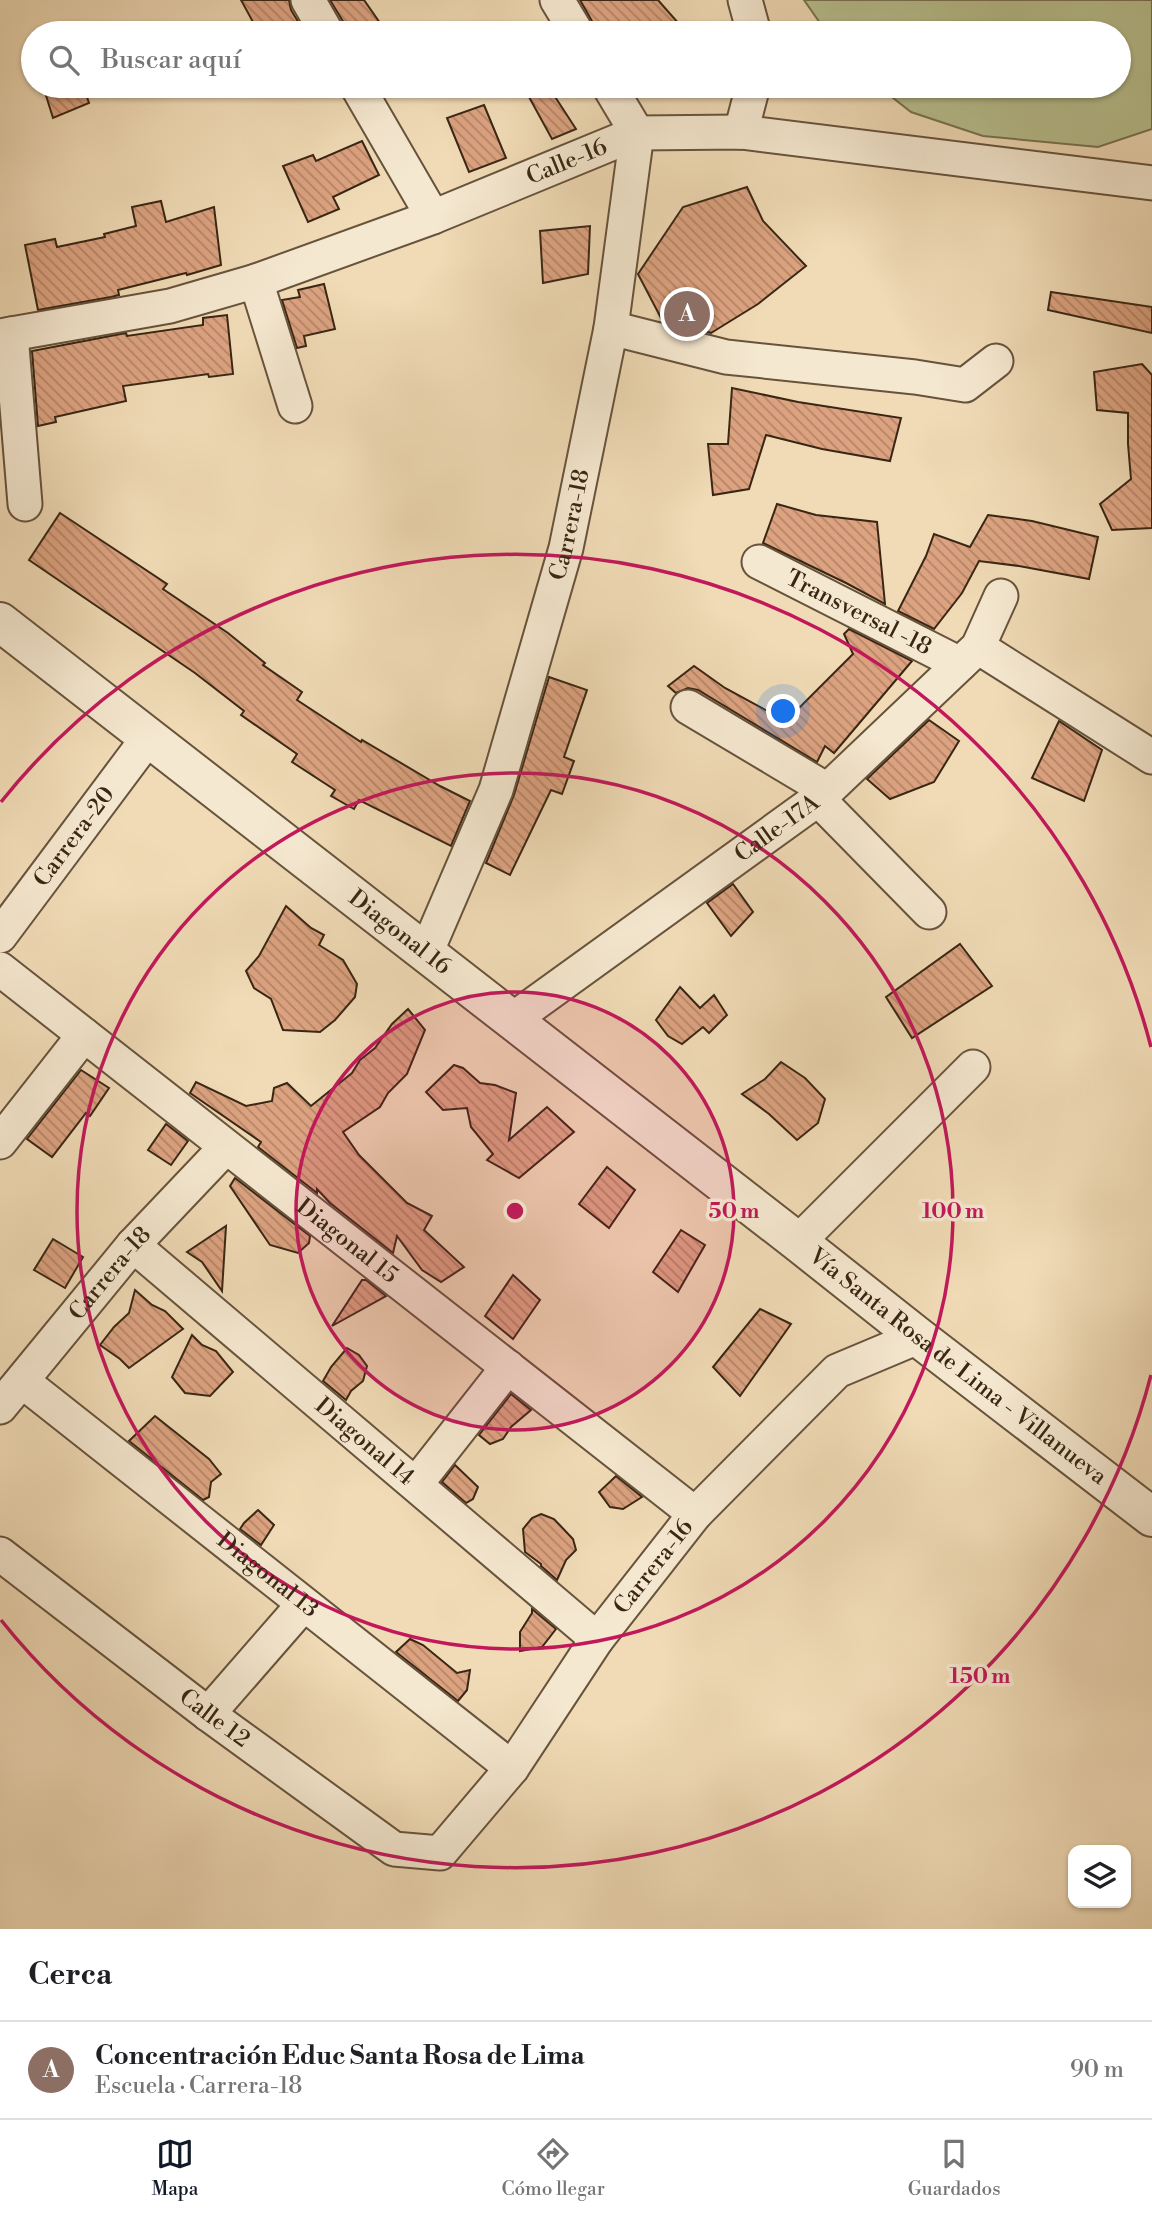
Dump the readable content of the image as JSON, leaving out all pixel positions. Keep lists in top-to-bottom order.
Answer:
{
  "streets": {
    "street": [
      "Calle-16",
      "Carrera-18",
      "Transversal -18",
      "Calle-17A",
      "Carrera-20",
      "Diagonal 16",
      "Diagonal 15",
      "Vía Santa Rosa de Lima - Villanueva",
      "Diagonal 14",
      "Carrera-16",
      "Diagonal 13",
      "Calle 12"
    ]
  },
  "crossings": [
    ["Calle-16", "Carrera-18"],
    ["Carrera-18", "Diagonal 16"],
    ["Carrera-18", "Diagonal 15"],
    ["Carrera-18", "Diagonal 14"],
    ["Carrera-18", "Diagonal 13"],
    ["Transversal -18", "Calle-17A"],
    ["Calle-17A", "Diagonal 16"],
    ["Carrera-20", "Diagonal 16"],
    ["Diagonal 16", "Vía Santa Rosa de Lima - Villanueva"],
    ["Diagonal 15", "Carrera-16"],
    ["Vía Santa Rosa de Lima - Villanueva", "Carrera-16"],
    ["Diagonal 14", "Carrera-16"],
    ["Carrera-16", "Diagonal 13"],
    ["Carrera-16", "Calle 12"]
  ],
  "page": {
    "search": "Buscar aquí",
    "pins": "A",
    "heading": "Cerca",
    "list": [
      {
        "mark": "A",
        "name": "Concentración Educ Santa Rosa de Lima",
        "note": "Escuela · Carrera-18",
        "value": "90 m"
      }
    ],
    "nav": ["Mapa", "Cómo llegar", "Guardados"]
  },
  "rings": ["50 m", "100 m", "150 m"]
}
